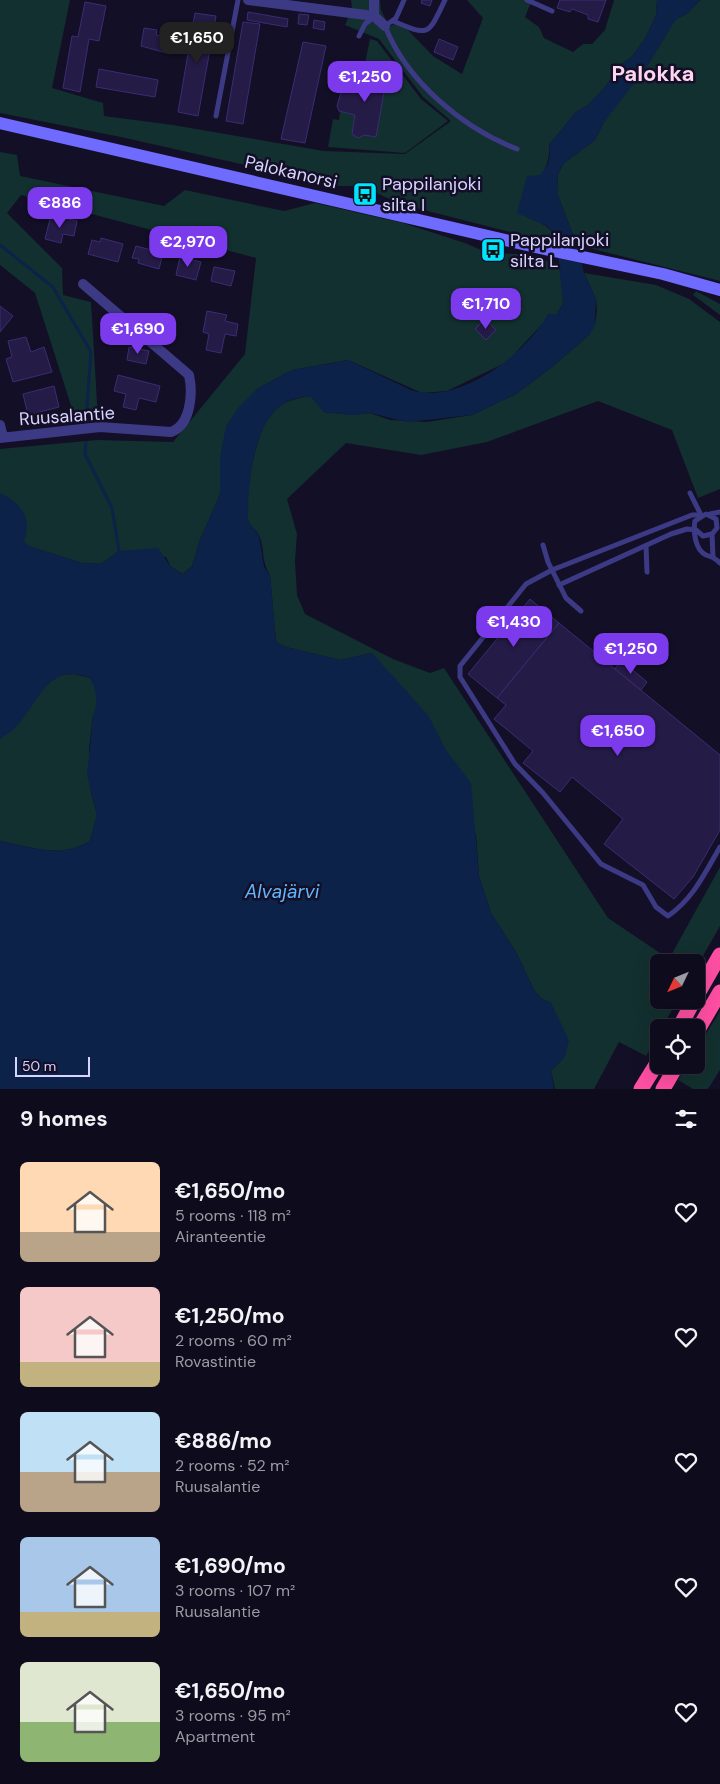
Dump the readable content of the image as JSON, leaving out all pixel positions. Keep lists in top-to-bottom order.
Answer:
{
  "streets": {
    "main road": ["Palokanorsi"],
    "street": ["Ruusalantie"]
  },
  "districts": ["Palokka"],
  "water": ["Alvajärvi"],
  "places": {
    "bus stop": ["Pappilanjoki silta I", "Pappilanjoki silta L"]
  },
  "scale_bar": "50 m",
  "north": "bottom left",
  "page": {
    "price": [
      "€1,650",
      "€1,250",
      "€886",
      "€2,970",
      "€1,710",
      "€1,690",
      "€1,430",
      "€1,250",
      "€1,650"
    ],
    "scale": "50 m",
    "heading": "9 homes",
    "list": [
      {
        "name": "€1,650/mo",
        "note": "5 rooms · 118 m² · Airanteentie"
      },
      {
        "name": "€1,250/mo",
        "note": "2 rooms · 60 m² · Rovastintie"
      },
      {
        "name": "€886/mo",
        "note": "2 rooms · 52 m² · Ruusalantie"
      },
      {
        "name": "€1,690/mo",
        "note": "3 rooms · 107 m² · Ruusalantie"
      },
      {
        "name": "€1,650/mo",
        "note": "3 rooms · 95 m² · Apartment"
      }
    ]
  }
}
